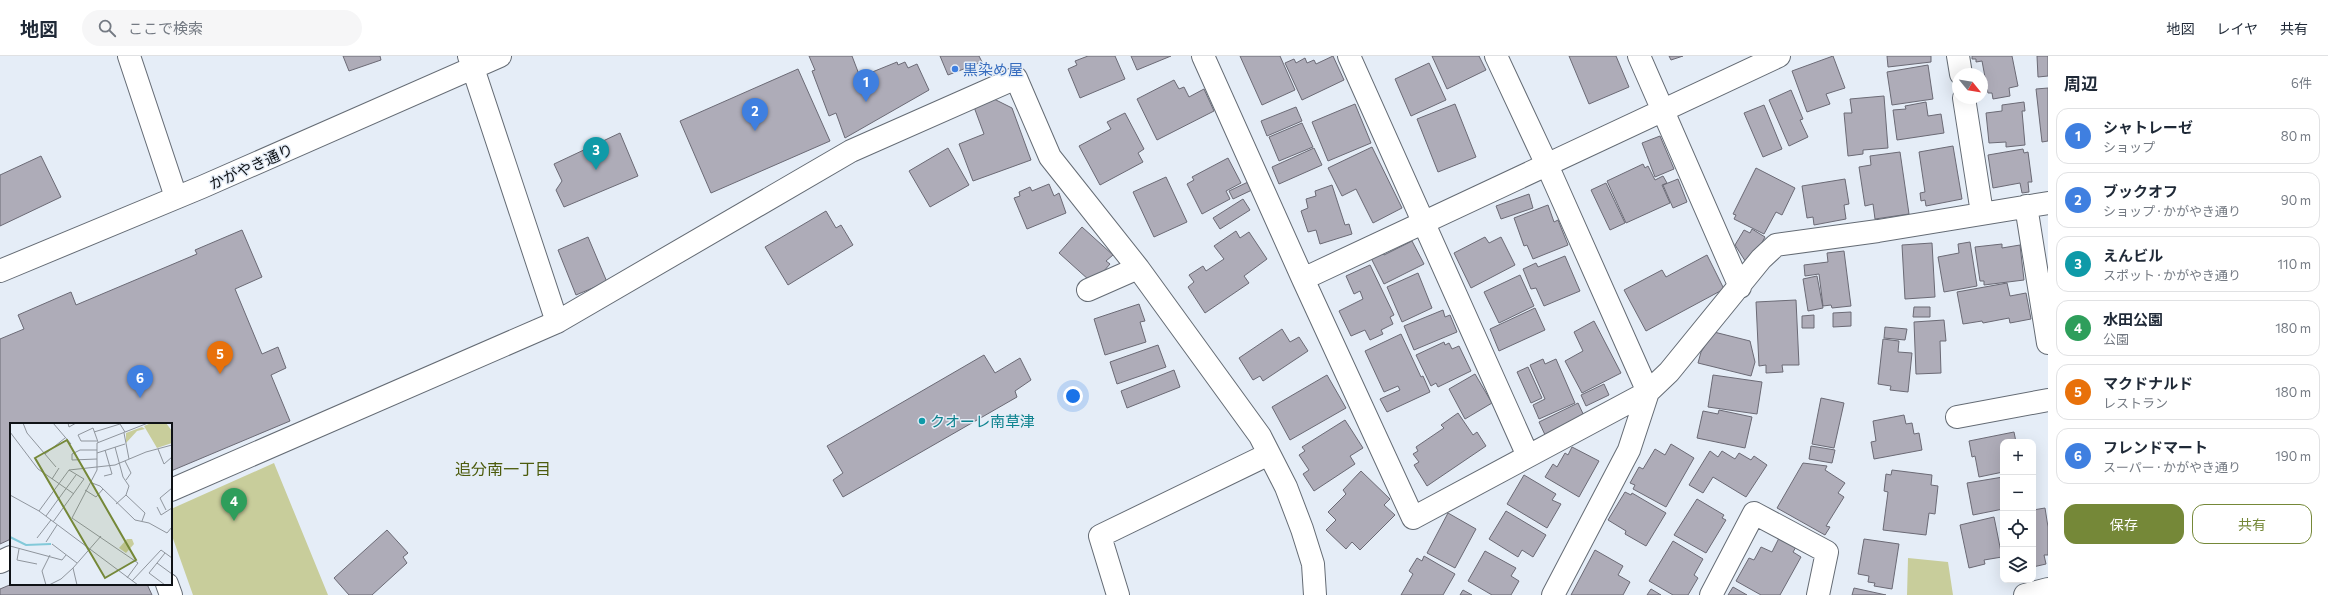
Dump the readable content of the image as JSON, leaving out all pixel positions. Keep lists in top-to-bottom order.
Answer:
{
  "streets": {
    "street": ["かがやき通り"]
  },
  "districts": ["追分南一丁目"],
  "places": ["黒染め屋", "クオーレ南草津"],
  "north": "bottom right",
  "page": {
    "header": "地図",
    "search": "ここで検索",
    "nav": ["地図", "レイヤ", "共有"],
    "heading": ["周辺", "6件"],
    "pins": [
      "1",
      "2",
      "3",
      "5",
      "6",
      "4"
    ],
    "list": [
      {
        "mark": "1",
        "name": "シャトレーゼ",
        "note": "ショップ",
        "value": "80 m"
      },
      {
        "mark": "2",
        "name": "ブックオフ",
        "note": "ショップ · かがやき通り",
        "value": "90 m"
      },
      {
        "mark": "3",
        "name": "えんビル",
        "note": "スポット · かがやき通り",
        "value": "110 m"
      },
      {
        "mark": "4",
        "name": "水田公園",
        "note": "公園",
        "value": "180 m"
      },
      {
        "mark": "5",
        "name": "マクドナルド",
        "note": "レストラン",
        "value": "180 m"
      },
      {
        "mark": "6",
        "name": "フレンドマート",
        "note": "スーパー · かがやき通り",
        "value": "190 m"
      }
    ],
    "map_buttons": ["+", "−"],
    "buttons": ["保存", "共有"]
  }
}
